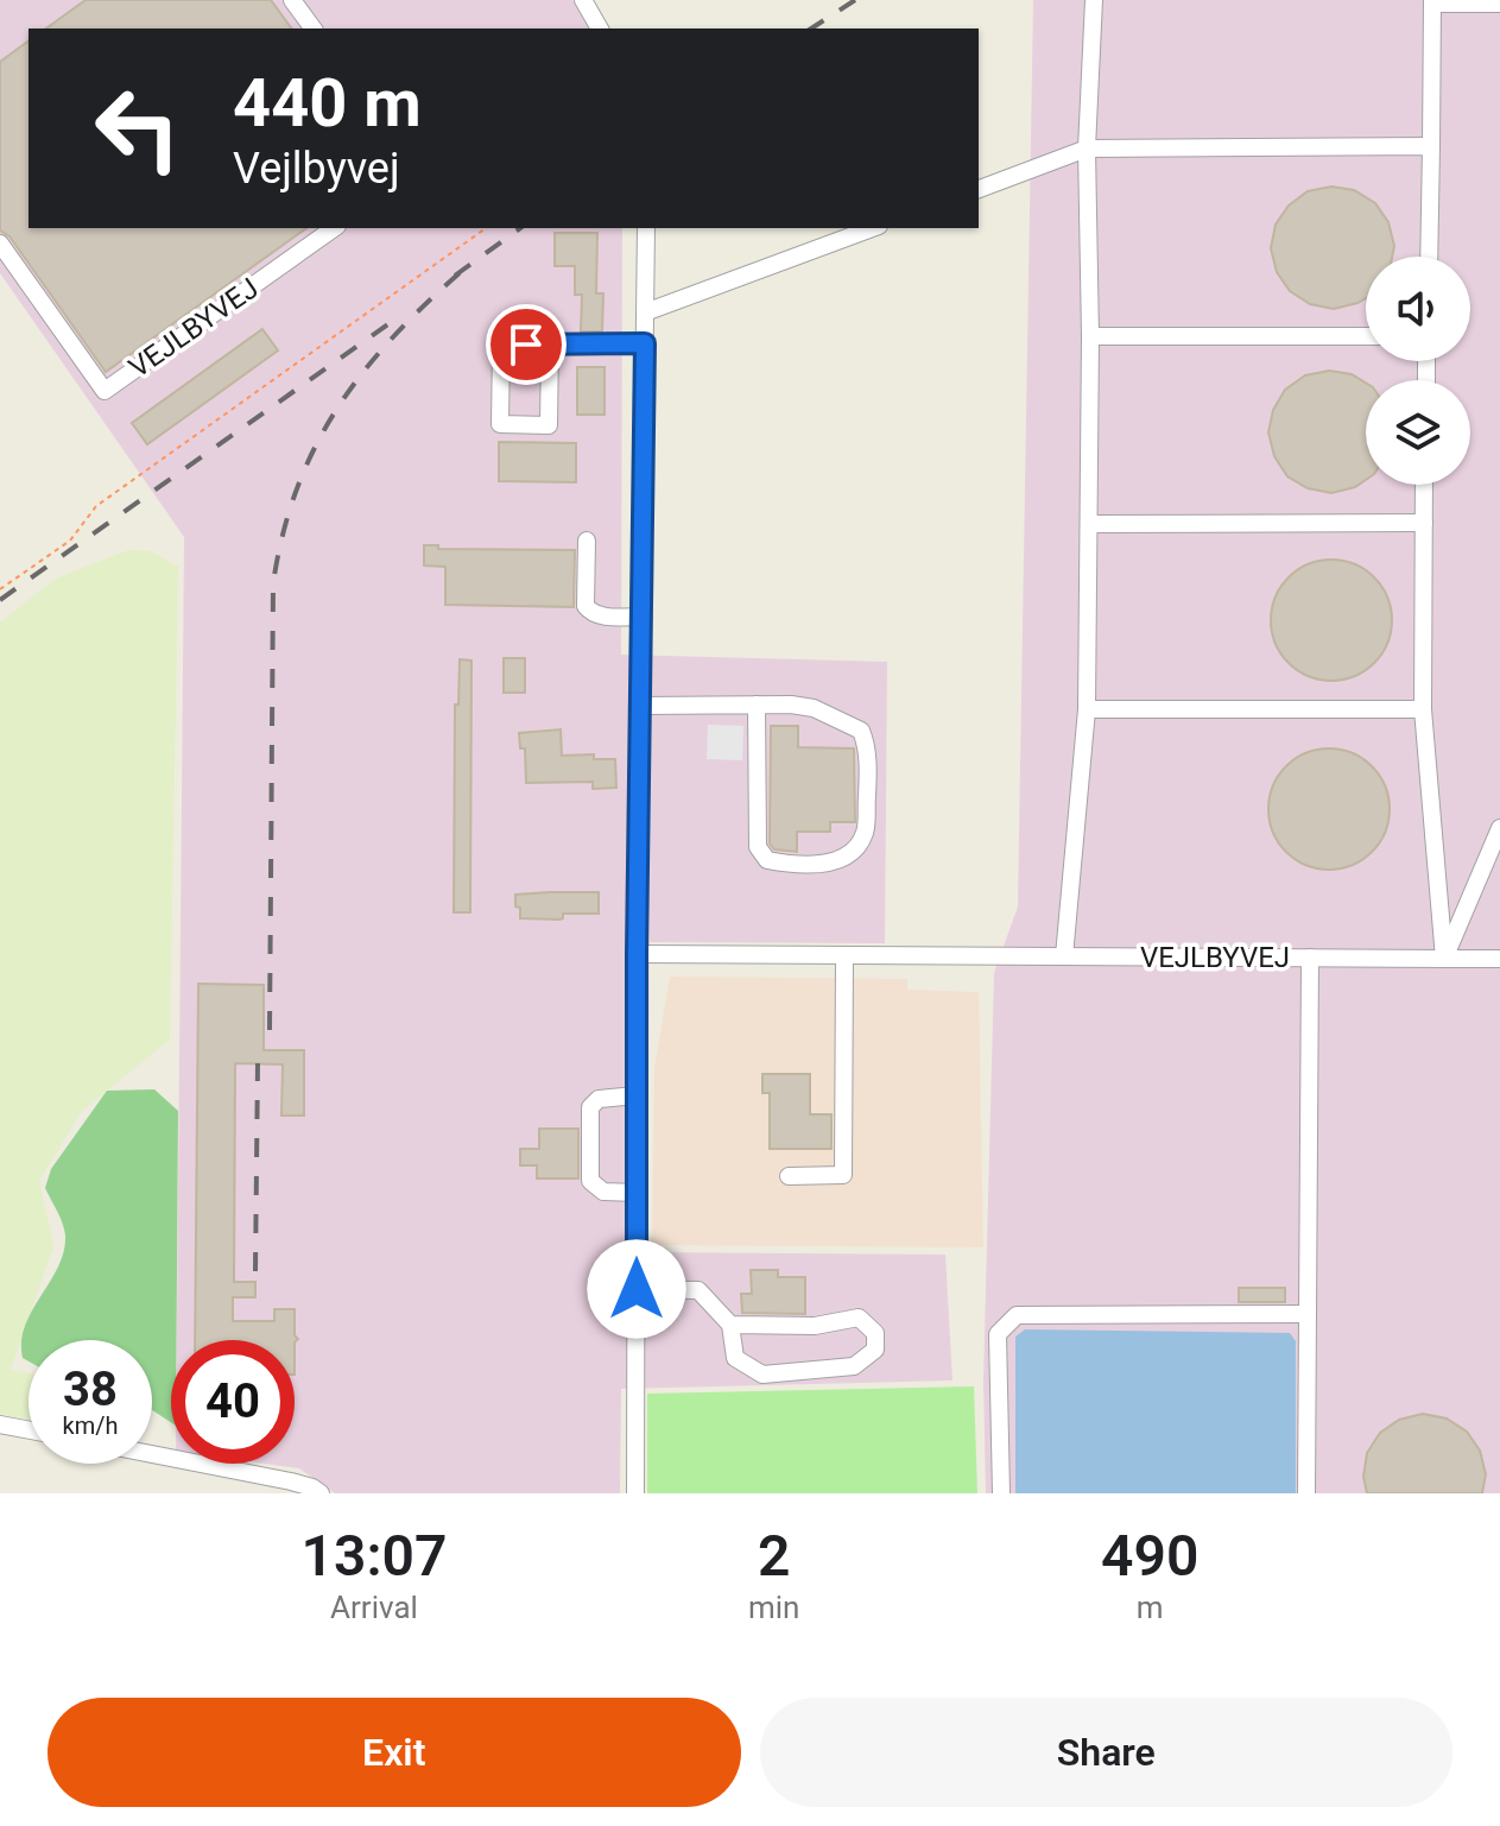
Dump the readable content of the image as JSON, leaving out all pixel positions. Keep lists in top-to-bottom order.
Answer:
{
  "streets": {
    "street": ["VEJLBYVEJ"]
  },
  "page": {
    "turn": ["440 m", "Vejlbyvej"],
    "speed": "38 km/h",
    "limit": "40",
    "eta": [
      "13:07",
      "Arrival",
      "2",
      "min",
      "490",
      "m"
    ],
    "buttons": ["Exit", "Share"]
  }
}
